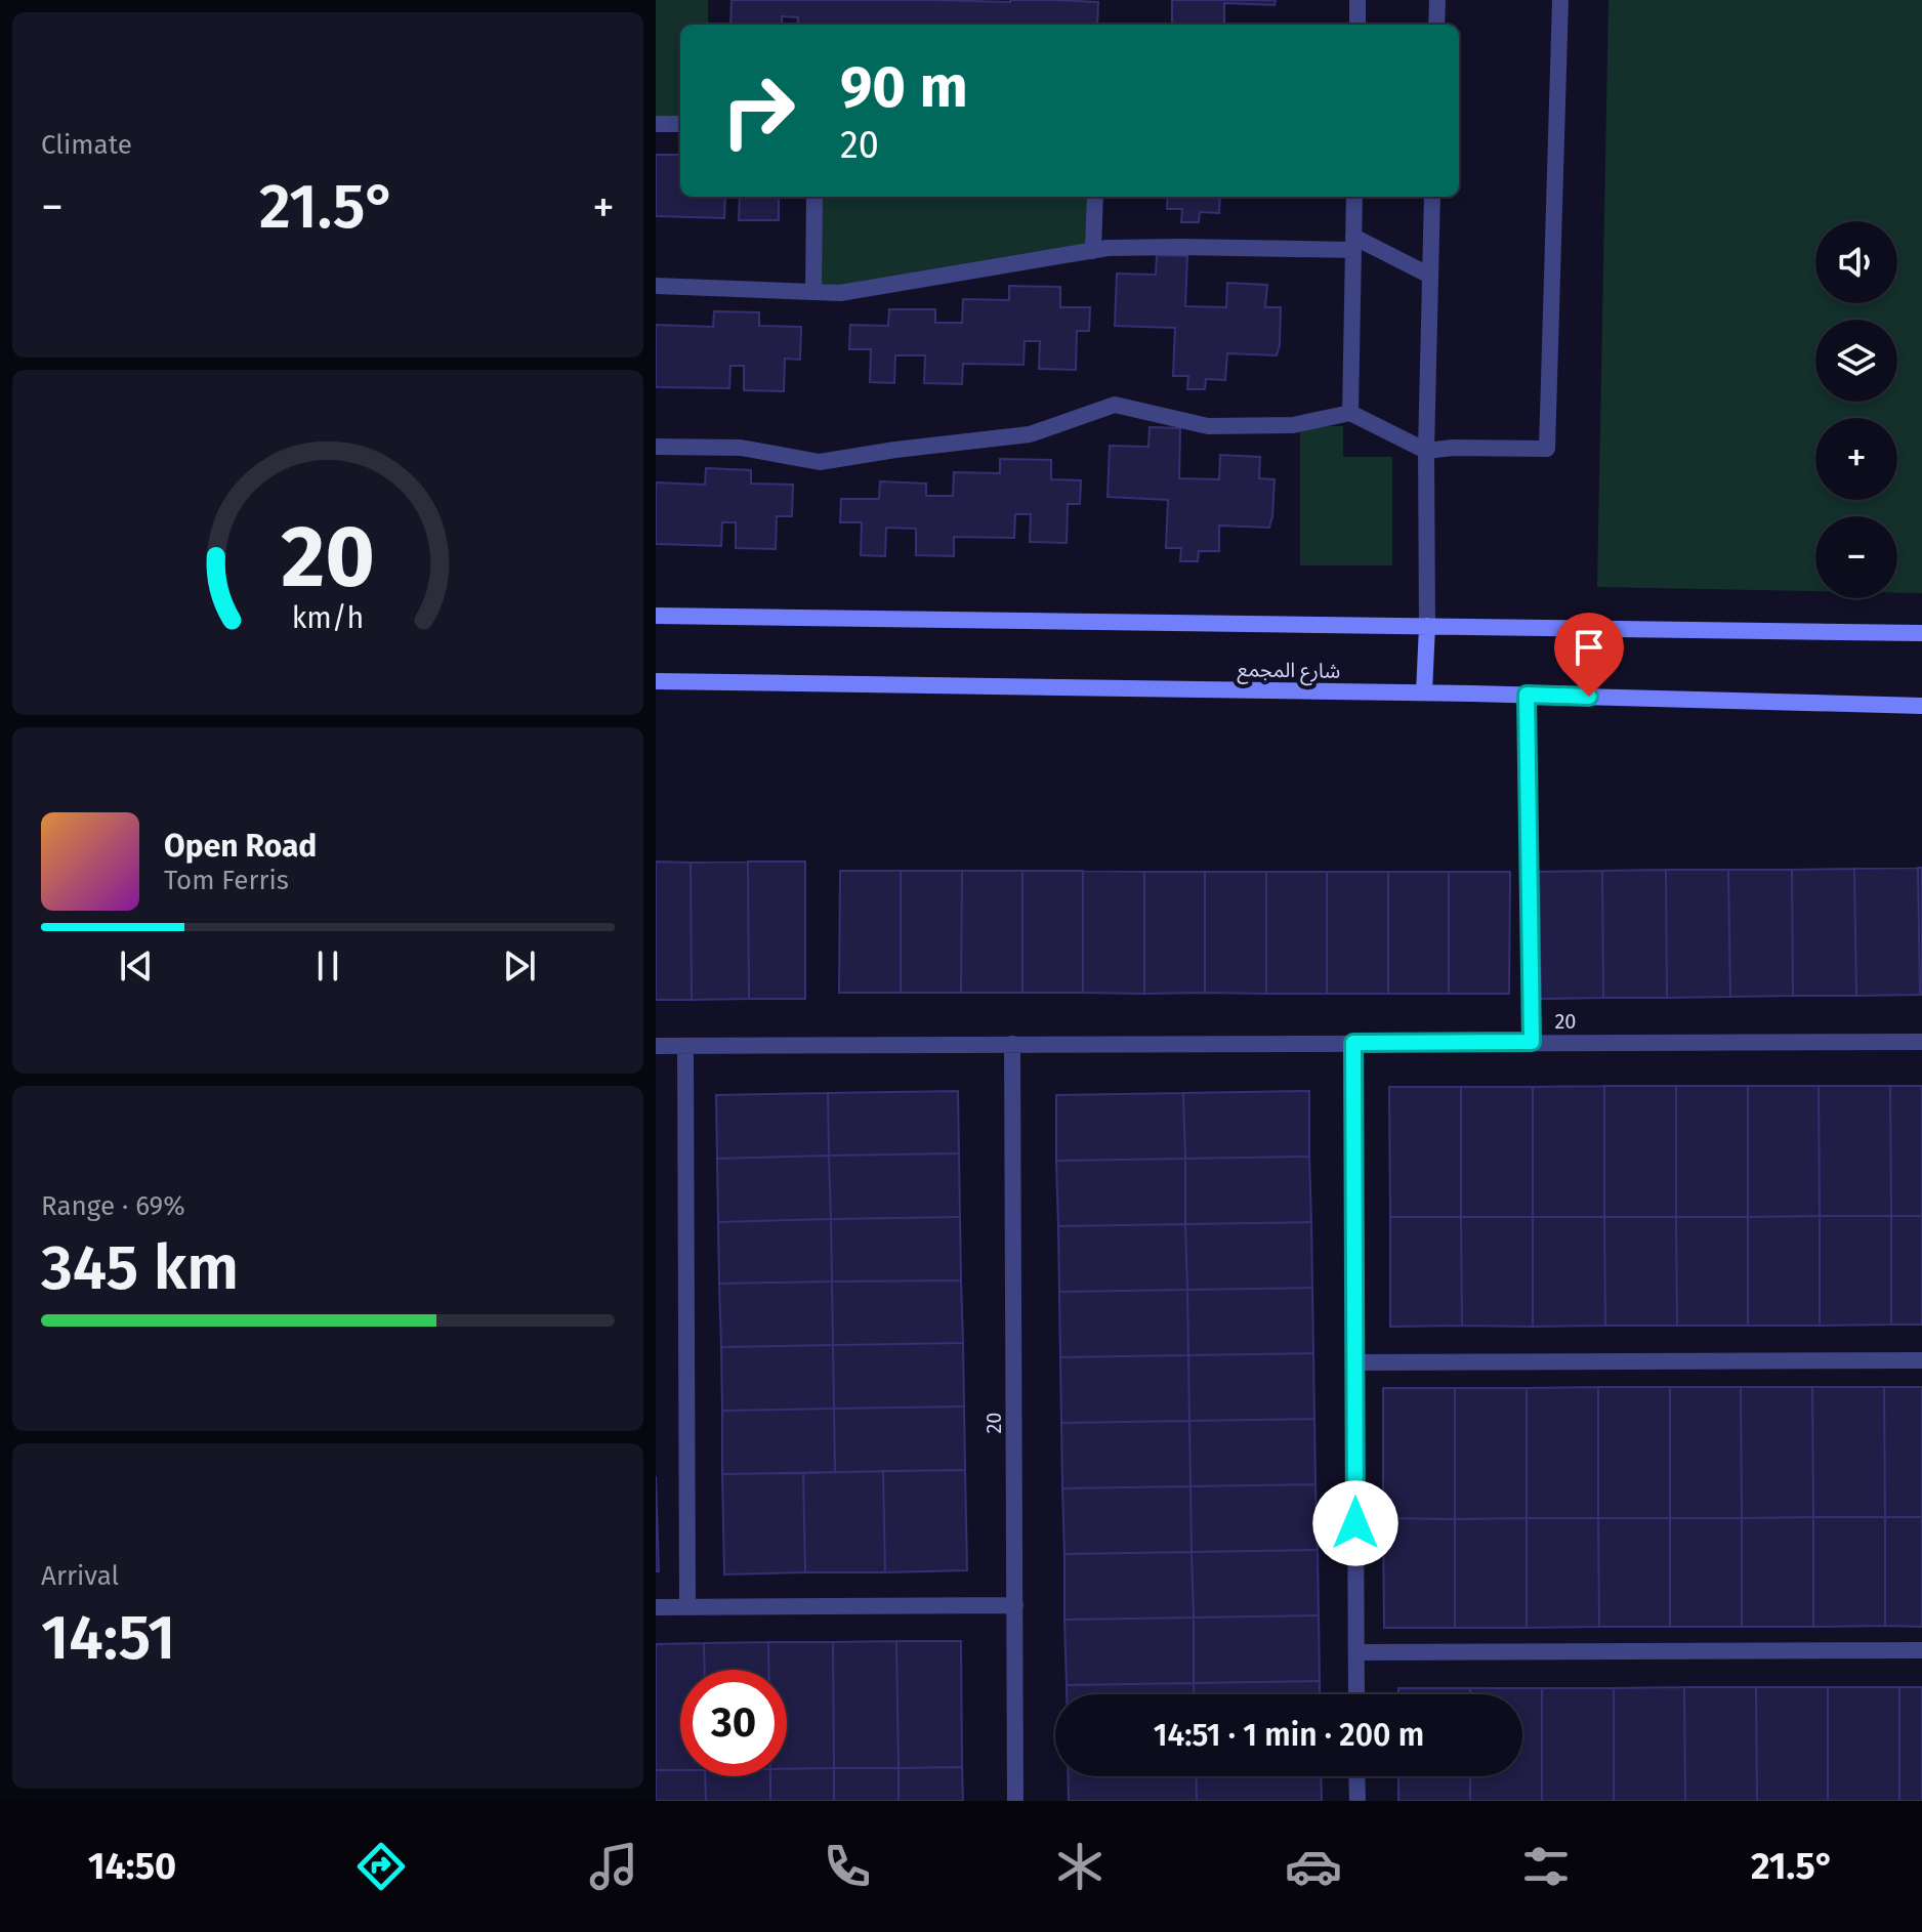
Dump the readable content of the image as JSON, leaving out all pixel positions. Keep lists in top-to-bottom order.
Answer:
{
  "streets": {
    "street": ["شارع المجمع", "20"]
  },
  "page": {
    "tile": [
      "Climate",
      ["Range · 69%", "345 km"],
      ["Arrival", "14:51"]
    ],
    "turn": ["90 m", "20"],
    "heat": ["−", "21.5°", "+"],
    "map_buttons": ["+", "−"],
    "song": ["Open Road", "Tom Ferris"],
    "limit": "30",
    "trip": "14:51 · 1 min · 200 m",
    "tabs": ["14:50", "21.5°"],
    "gauge": ["20", "km/h"]
  }
}
